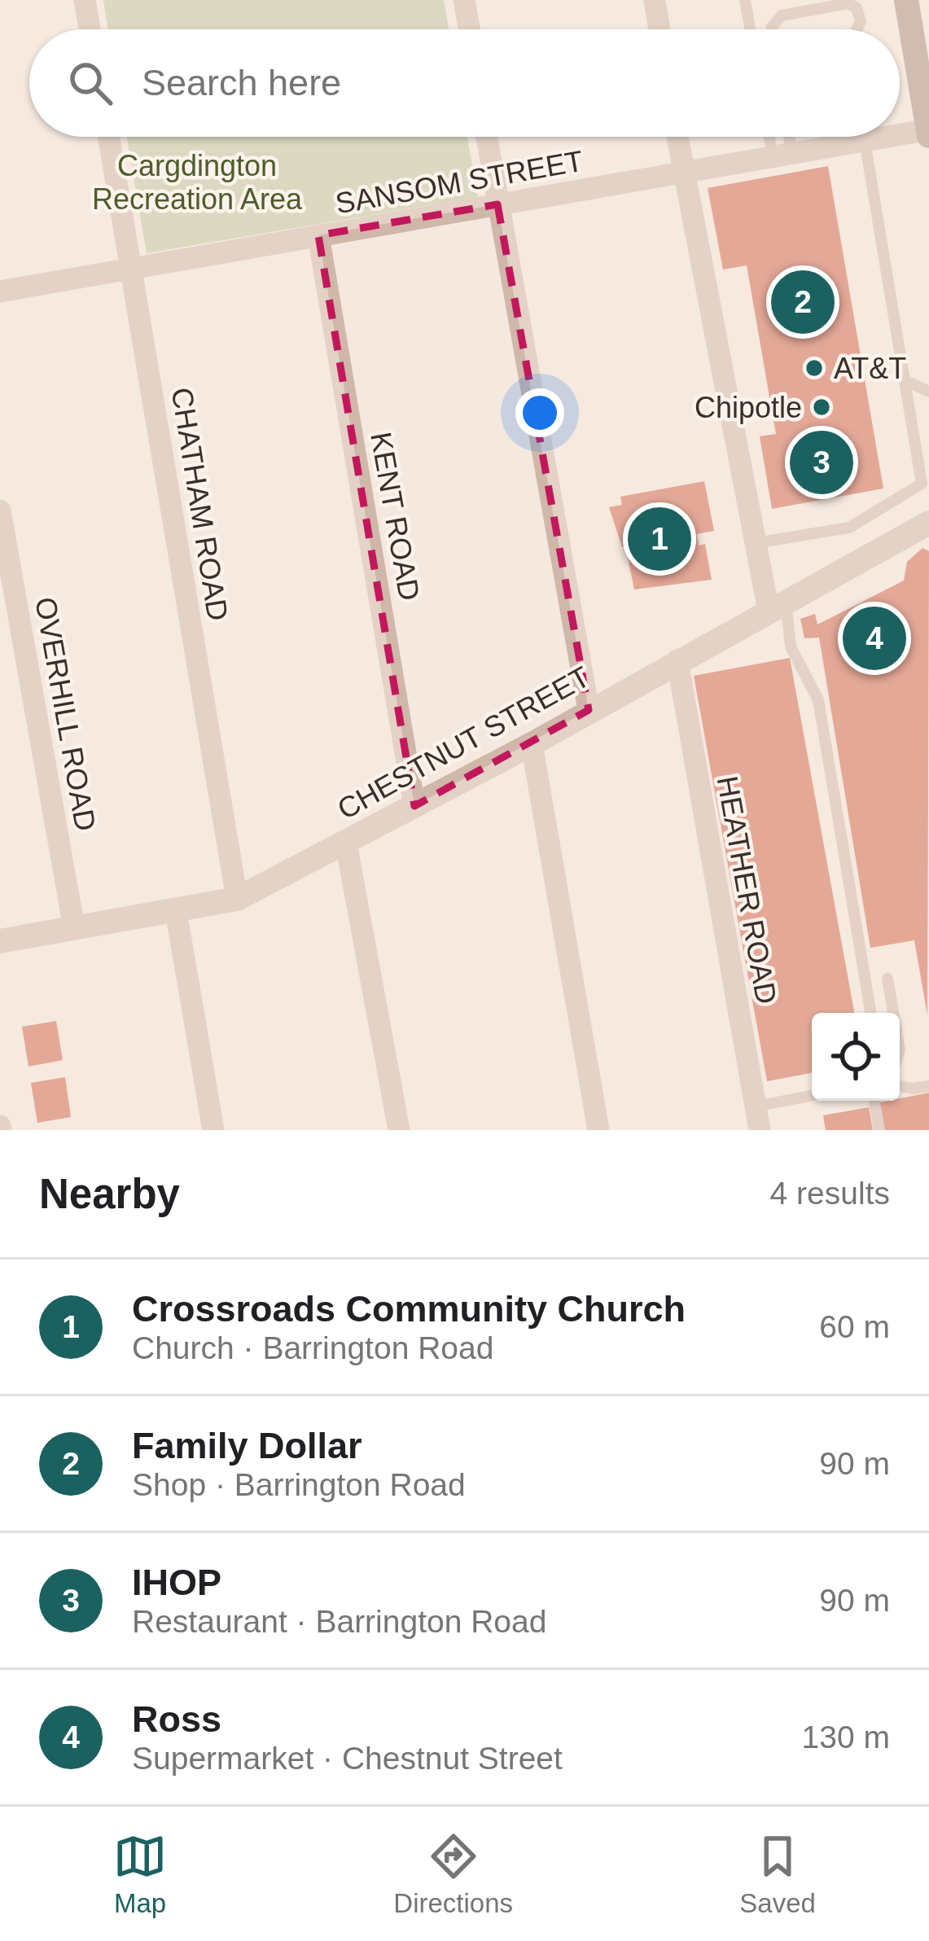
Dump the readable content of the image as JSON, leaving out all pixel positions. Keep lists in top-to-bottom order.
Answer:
{
  "streets": {
    "street": [
      "SANSOM STREET",
      "CHATHAM ROAD",
      "KENT ROAD",
      "OVERHILL ROAD",
      "CHESTNUT STREET",
      "HEATHER ROAD"
    ]
  },
  "crossings": [
    ["SANSOM STREET", "CHATHAM ROAD"],
    ["SANSOM STREET", "KENT ROAD"],
    ["CHATHAM ROAD", "CHESTNUT STREET"],
    ["KENT ROAD", "CHESTNUT STREET"],
    ["OVERHILL ROAD", "CHESTNUT STREET"],
    ["CHESTNUT STREET", "HEATHER ROAD"]
  ],
  "parks": ["Cargdington Recreation Area"],
  "places": ["AT&T", "Chipotle"],
  "page": {
    "search": "Search here",
    "pins": [
      "2",
      "3",
      "1",
      "4"
    ],
    "heading": ["Nearby", "4 results"],
    "list": [
      {
        "mark": "1",
        "name": "Crossroads Community Church",
        "note": "Church · Barrington Road",
        "value": "60 m"
      },
      {
        "mark": "2",
        "name": "Family Dollar",
        "note": "Shop · Barrington Road",
        "value": "90 m"
      },
      {
        "mark": "3",
        "name": "IHOP",
        "note": "Restaurant · Barrington Road",
        "value": "90 m"
      },
      {
        "mark": "4",
        "name": "Ross",
        "note": "Supermarket · Chestnut Street",
        "value": "130 m"
      }
    ],
    "nav": ["Map", "Directions", "Saved"]
  }
}
